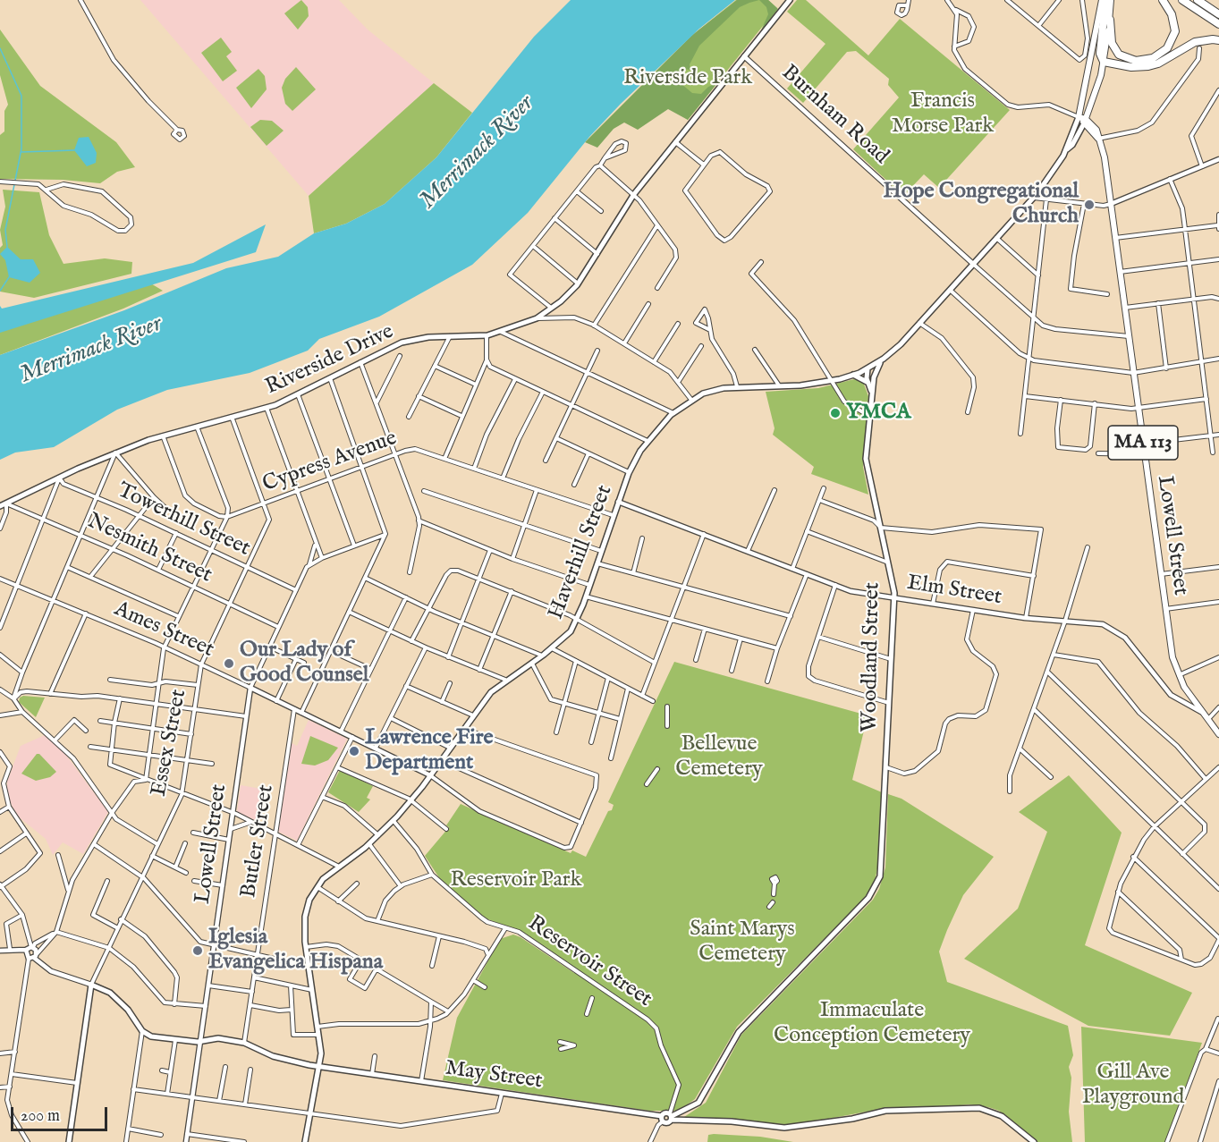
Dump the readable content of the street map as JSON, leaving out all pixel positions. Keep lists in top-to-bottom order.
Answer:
{
  "streets": {
    "main road": [
      "Riverside Drive",
      "MA 113",
      "Lowell Street",
      "Haverhill Street",
      "Woodland Street",
      "Essex Street",
      "May Street"
    ],
    "street": [
      "Burnham Road",
      "Cypress Avenue",
      "Towerhill Street",
      "Nesmith Street",
      "Elm Street",
      "Ames Street",
      "Butler Street",
      "Reservoir Street"
    ]
  },
  "crossings": [
    ["Burnham Road", "Riverside Drive"],
    ["Burnham Road", "Haverhill Street"],
    ["Riverside Drive", "Towerhill Street"],
    ["Riverside Drive", "Nesmith Street"],
    ["Riverside Drive", "Essex Street"],
    ["Cypress Avenue", "Haverhill Street"],
    ["Cypress Avenue", "Essex Street"],
    ["Towerhill Street", "Lowell Street"],
    ["Towerhill Street", "Essex Street"],
    ["Lowell Street", "Nesmith Street"],
    ["Lowell Street", "Haverhill Street"],
    ["Lowell Street", "Elm Street"],
    ["Lowell Street", "Ames Street"],
    ["Lowell Street", "May Street"],
    ["Nesmith Street", "Essex Street"],
    ["Haverhill Street", "Elm Street"],
    ["Haverhill Street", "Ames Street"],
    ["Haverhill Street", "Woodland Street"],
    ["Haverhill Street", "Reservoir Street"],
    ["Haverhill Street", "May Street"],
    ["Elm Street", "Woodland Street"],
    ["Ames Street", "Essex Street"],
    ["Ames Street", "Butler Street"],
    ["Woodland Street", "Reservoir Street"],
    ["Butler Street", "May Street"]
  ],
  "water": ["Merrimack River"],
  "parks": [
    "Riverside Park",
    "Francis Morse Park",
    "Bellevue Cemetery",
    "Reservoir Park",
    "Saint Marys Cemetery",
    "Immaculate Conception Cemetery",
    "Gill Ave Playground"
  ],
  "places": [
    "Hope Congregational Church",
    "YMCA",
    "Our Lady of Good Counsel",
    "Lawrence Fire Department",
    "Iglesia Evangelica Hispana"
  ],
  "scale_bar": "200 m"
}
